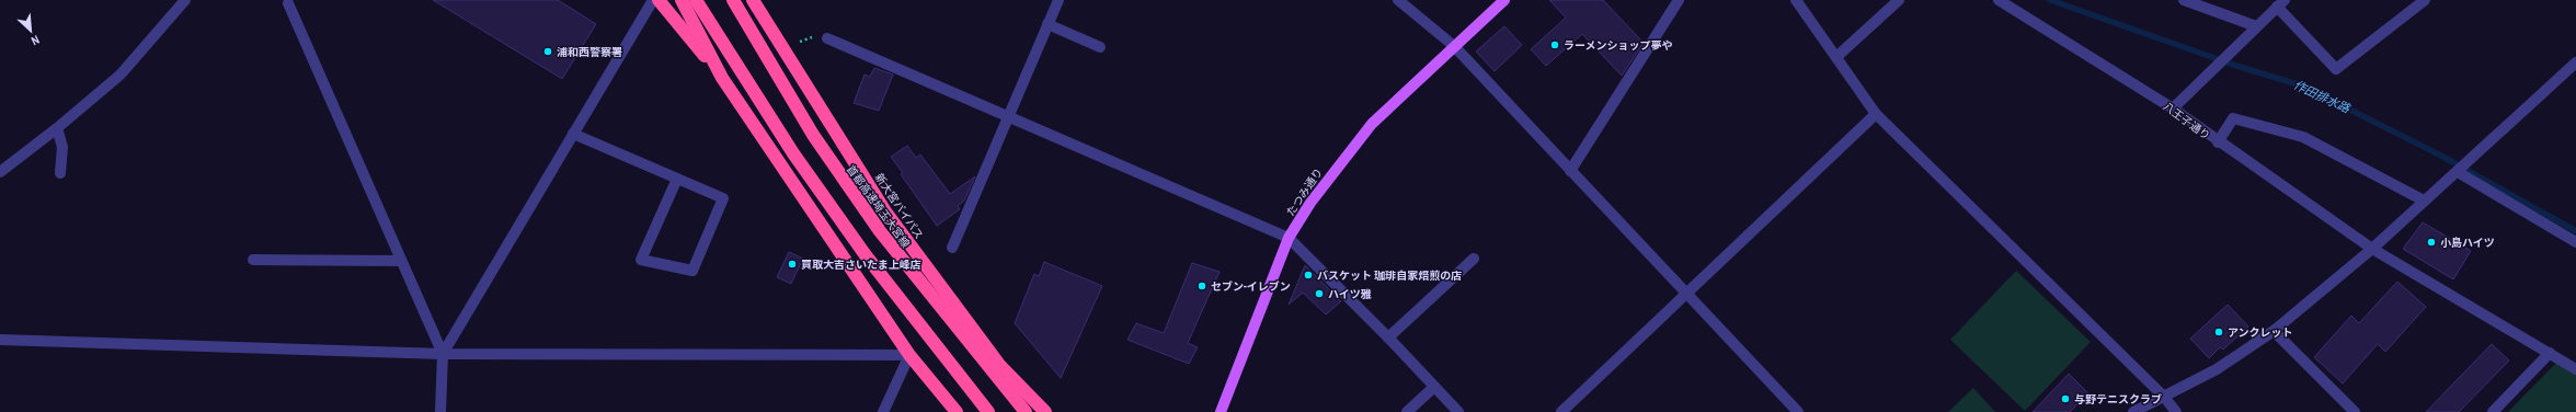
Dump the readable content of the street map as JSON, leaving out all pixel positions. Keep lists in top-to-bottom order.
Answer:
{
  "streets": {
    "highway": ["首都高速埼玉大宮線", "新大宮バイパス"],
    "main road": ["たつみ通り"],
    "street": ["八王子通り"]
  },
  "water": ["作田排水路"],
  "places": [
    "ラーメンショップ夢や",
    "浦和西警察署",
    "小島ハイツ",
    "買取大吉さいたま上峰店",
    "バスケット 珈琲自家焙煎の店",
    "セブン-イレブン",
    "ハイツ雅",
    "アンクレット",
    "与野テニスクラブ"
  ],
  "north": "bottom right"
}
